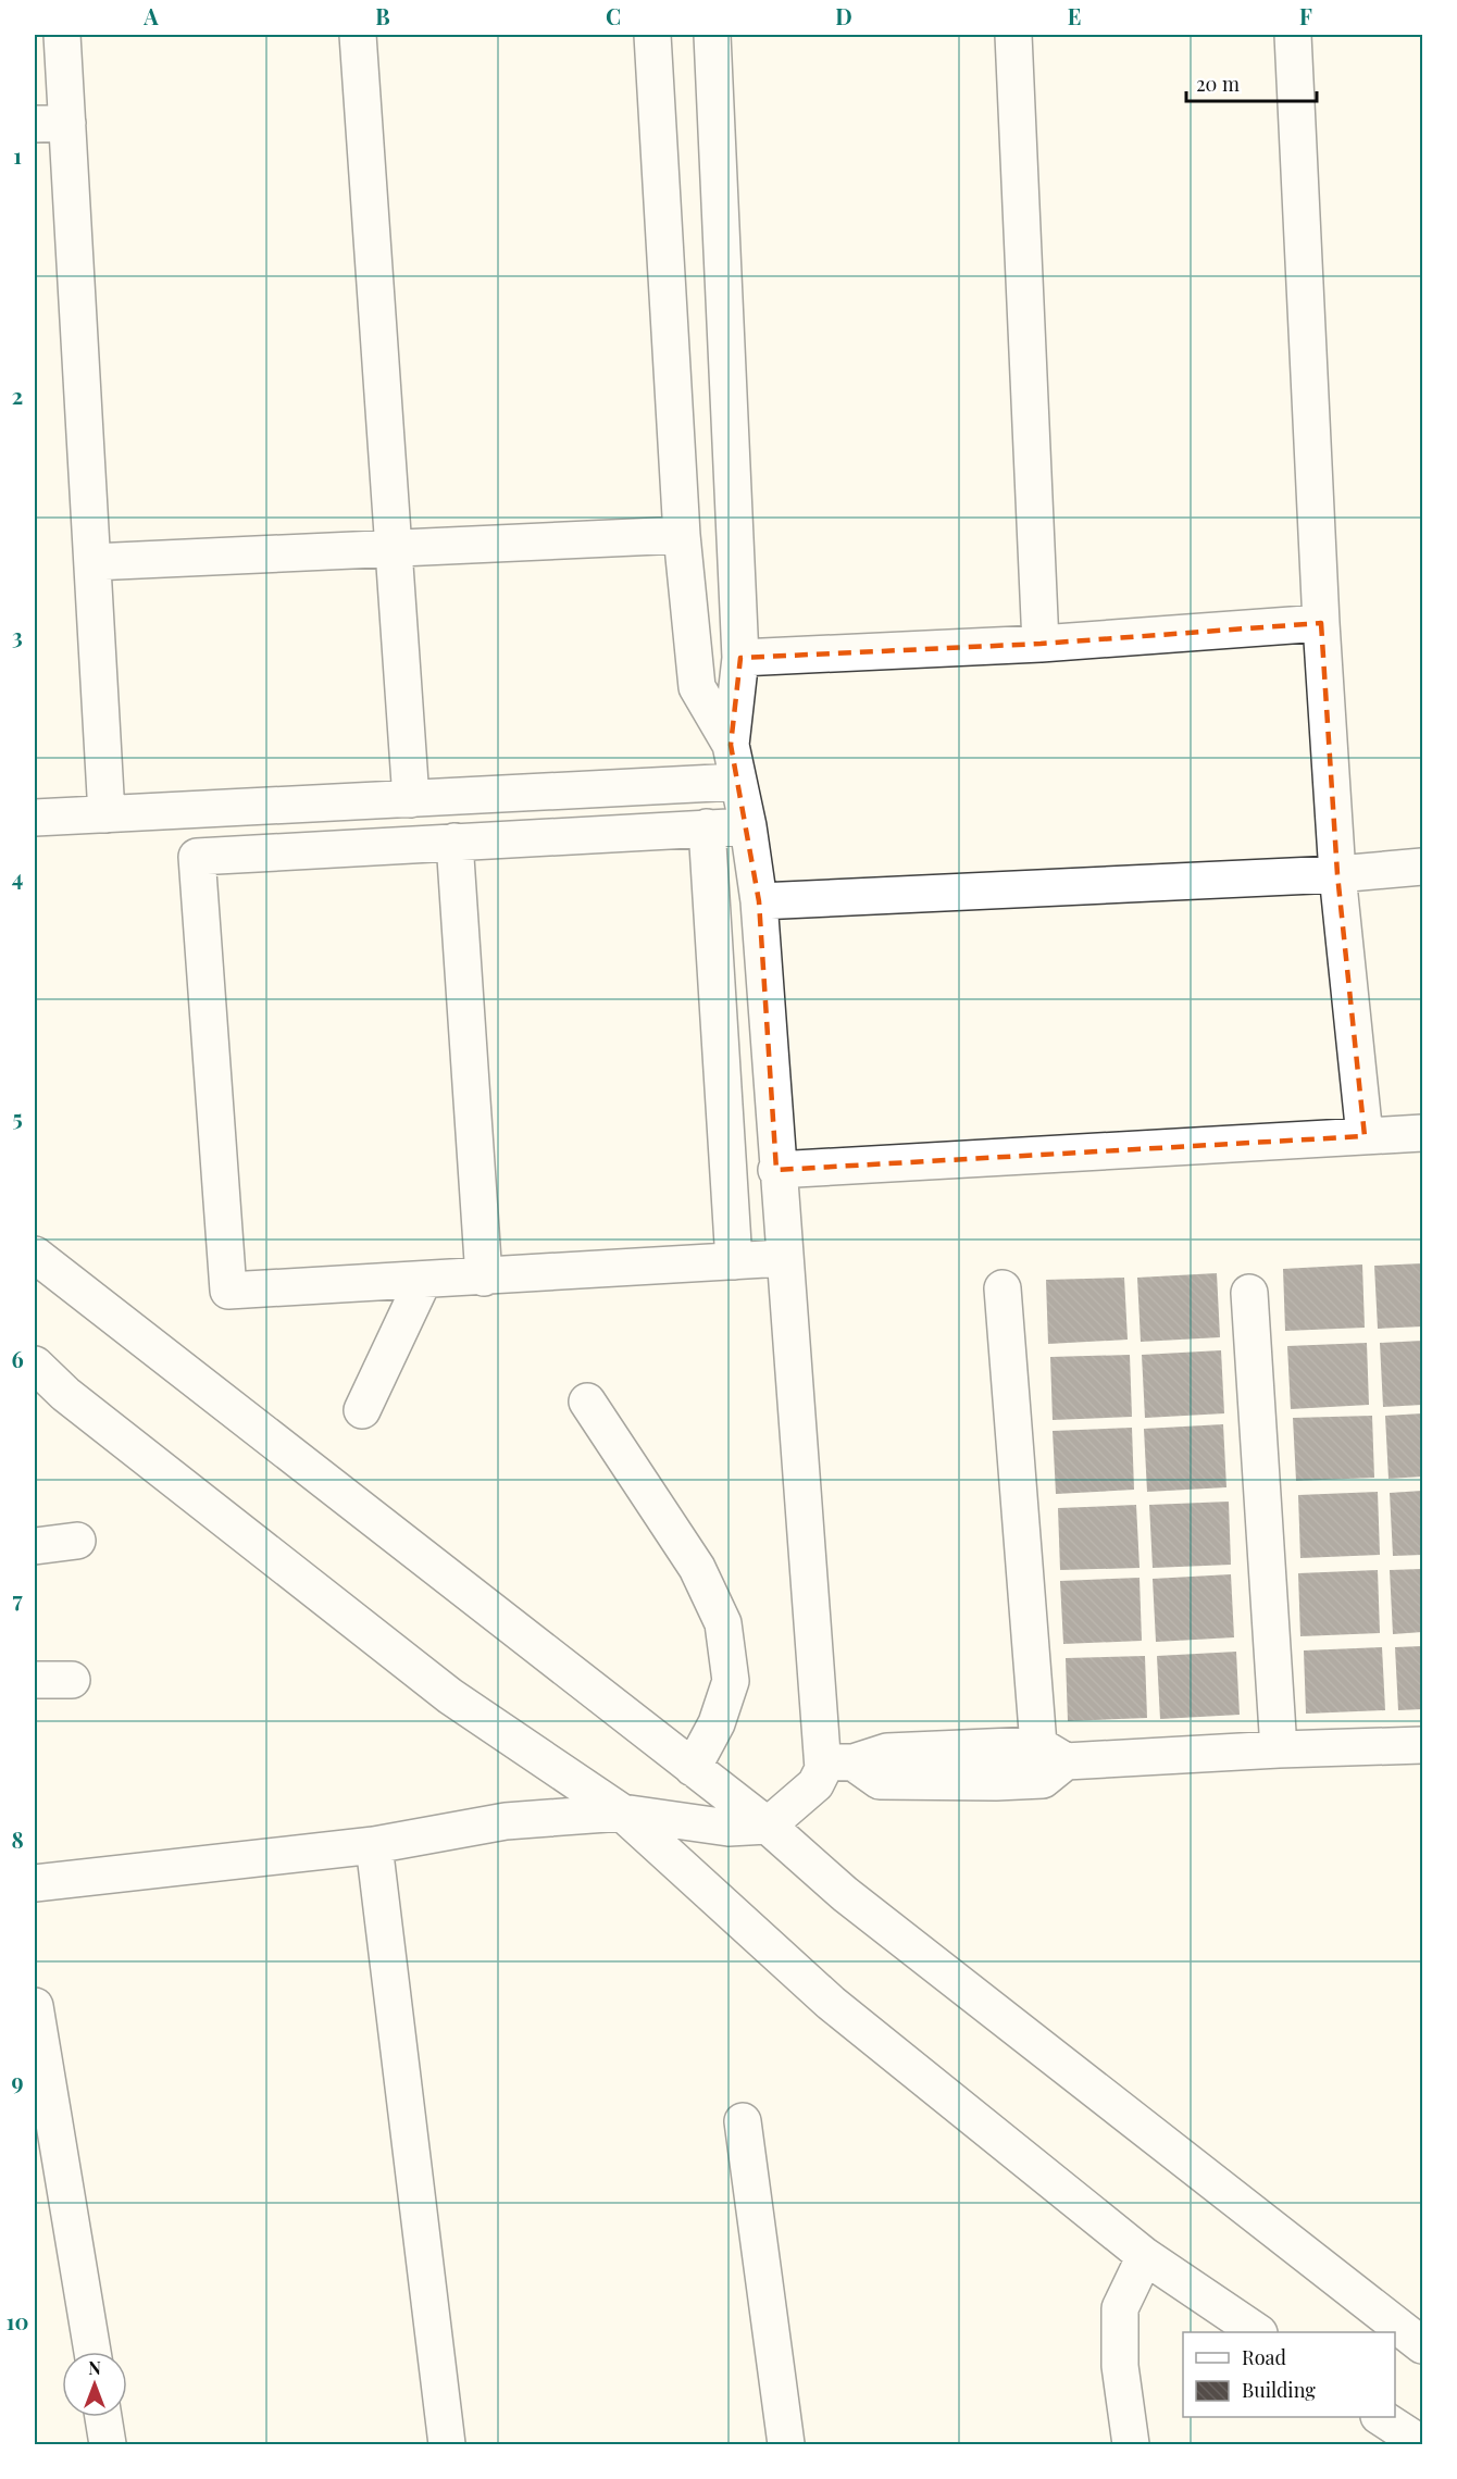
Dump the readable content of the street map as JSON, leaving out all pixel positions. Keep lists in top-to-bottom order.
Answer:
{
  "legend": ["Road", "Building"],
  "scale_bar": "20 m",
  "north": "top",
  "grid": {
    "columns": [
      "A",
      "B",
      "C",
      "D",
      "E",
      "F"
    ],
    "rows": [
      "1",
      "2",
      "3",
      "4",
      "5",
      "6",
      "7",
      "8",
      "9",
      "10"
    ]
  }
}
